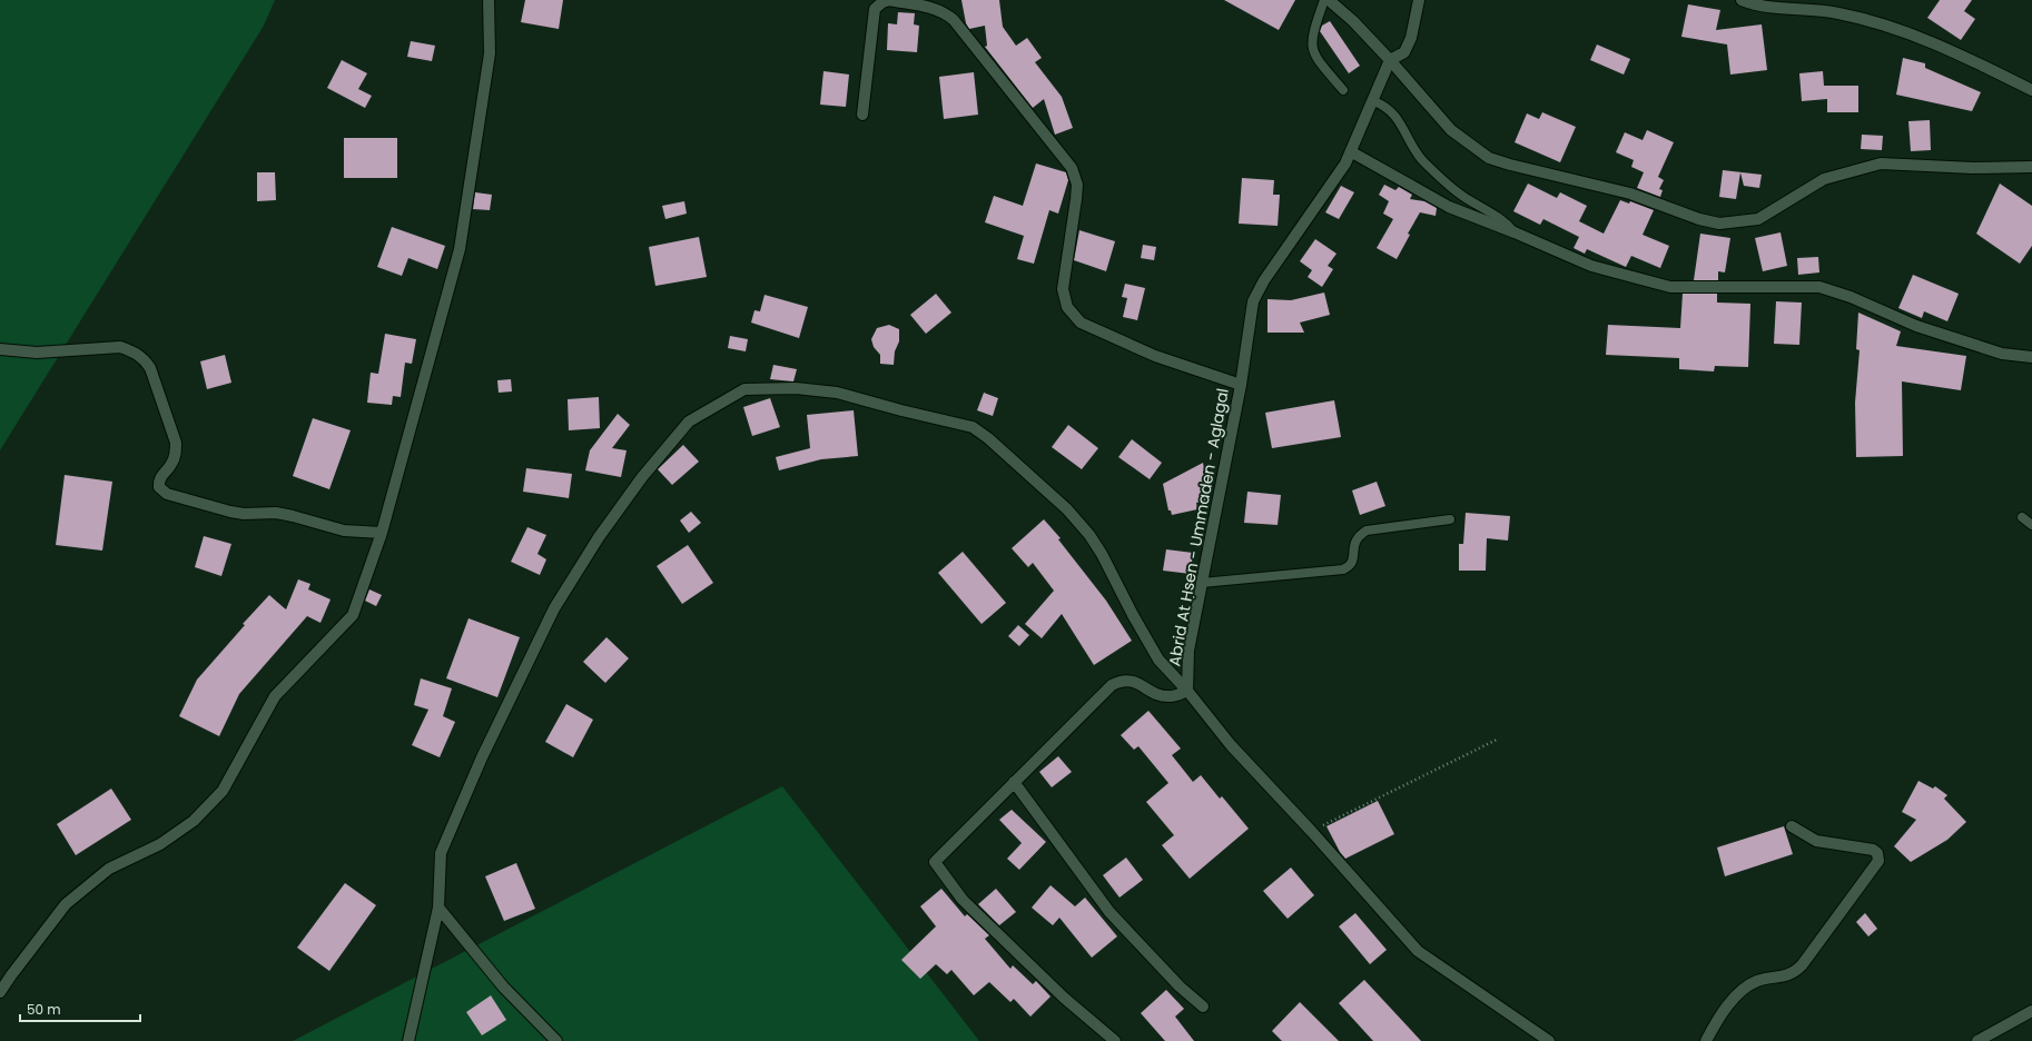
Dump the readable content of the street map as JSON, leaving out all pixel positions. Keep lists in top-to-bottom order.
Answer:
{
  "streets": {
    "street": ["Abrid At Ḥsen - Ummaden - Aglagal"]
  },
  "scale_bar": "50 m"
}
